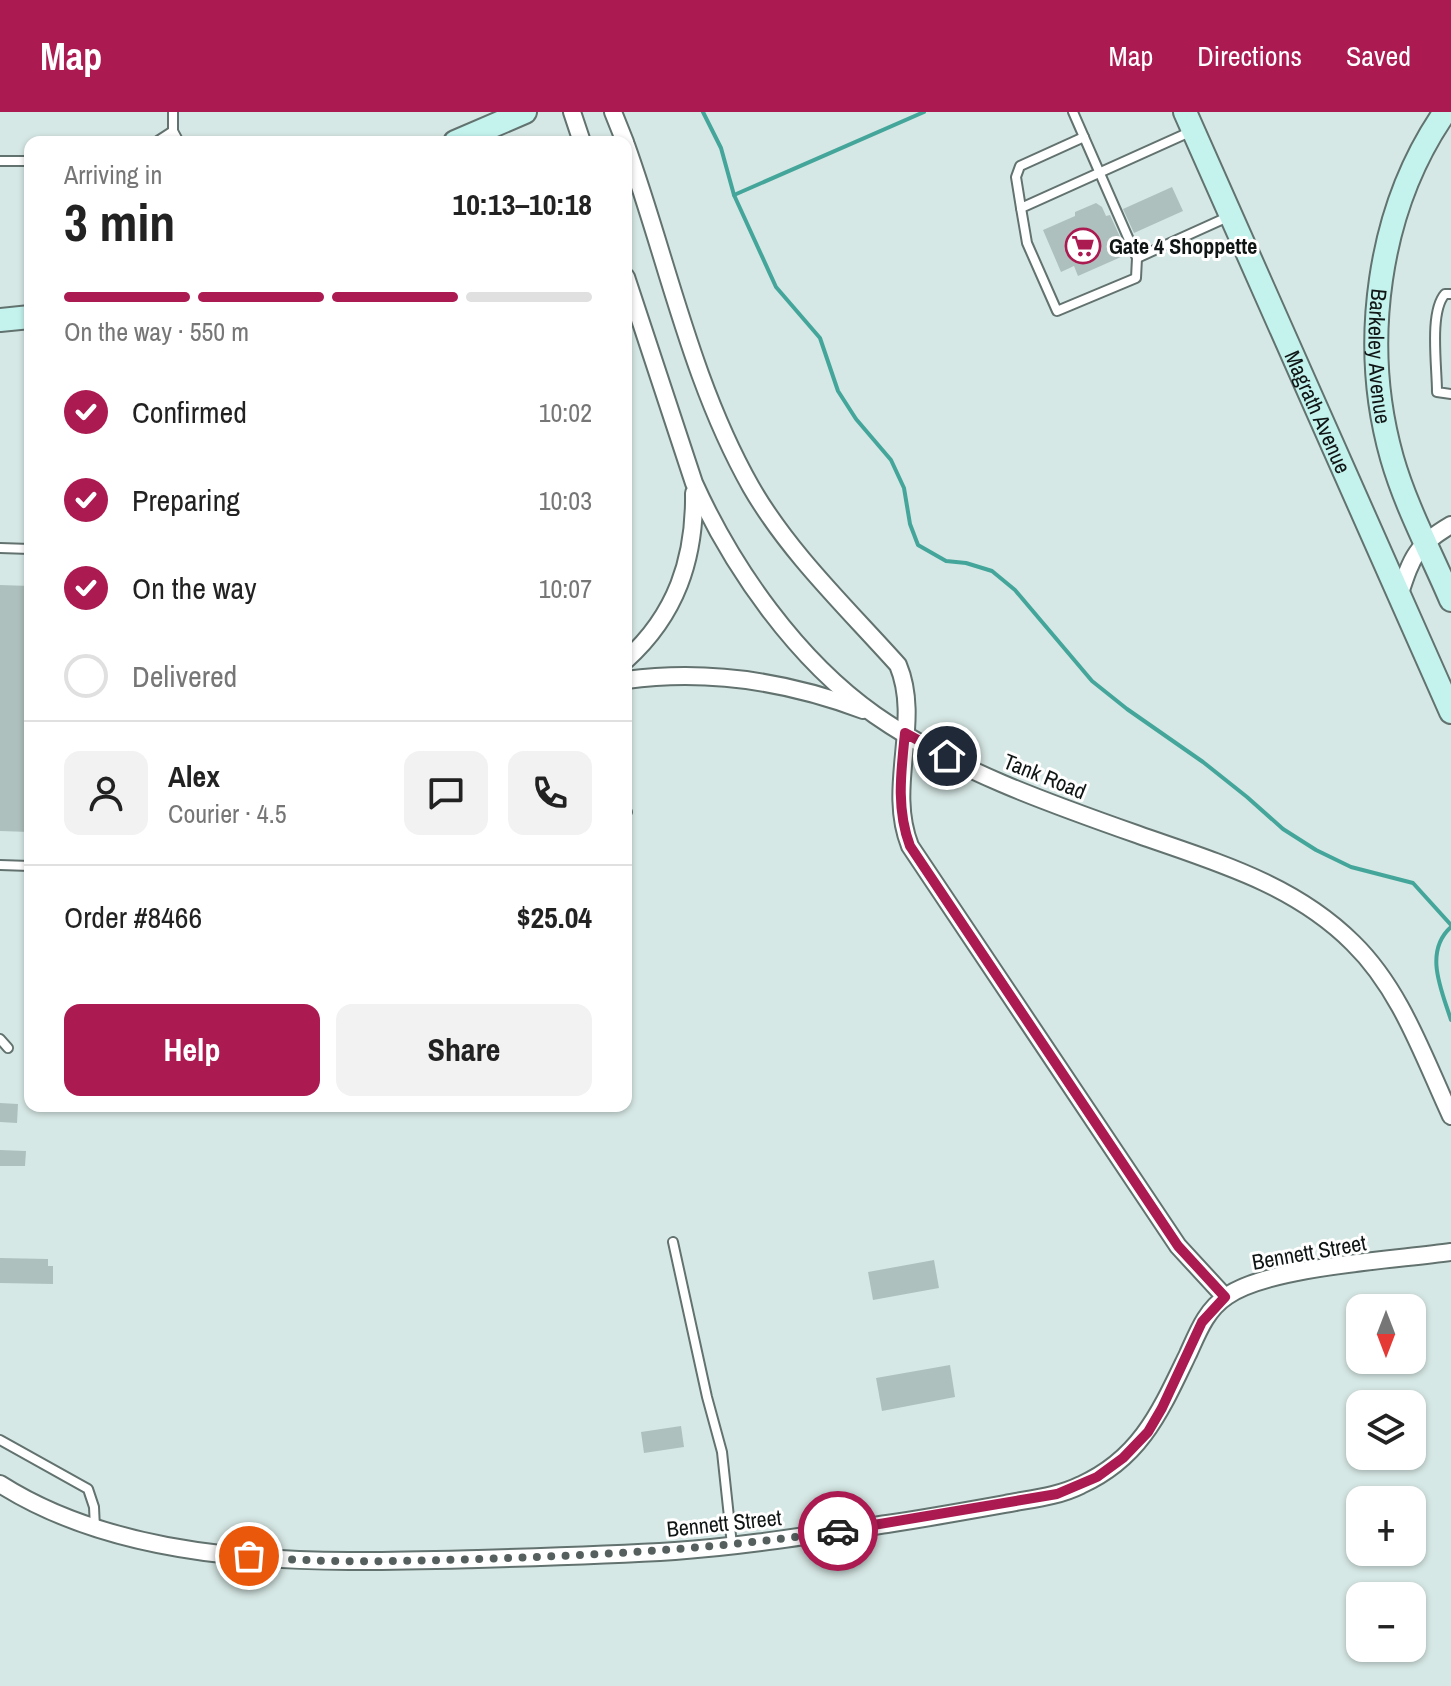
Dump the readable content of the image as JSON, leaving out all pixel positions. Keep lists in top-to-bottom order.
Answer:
{
  "streets": {
    "main road": ["Barkeley Avenue", "Magrath Avenue"],
    "street": ["Tank Road", "Bennett Street"]
  },
  "places": {
    "supermarket": ["Gate 4 Shoppette"]
  },
  "north": "bottom",
  "page": {
    "header": "Map",
    "nav": ["Map", "Directions", "Saved"],
    "heading": ["3 min", "Arriving in", "10:13–10:18"],
    "panel": [
      "Alex",
      "Courier · 4.5",
      "Order #8466",
      "$25.04"
    ],
    "bar": "On the way · 550 m",
    "list": [
      ["Confirmed", "10:02"],
      ["Preparing", "10:03"],
      ["On the way", "10:07"],
      "Delivered"
    ],
    "buttons": ["Help", "Share"],
    "map_buttons": ["+", "−"]
  }
}
